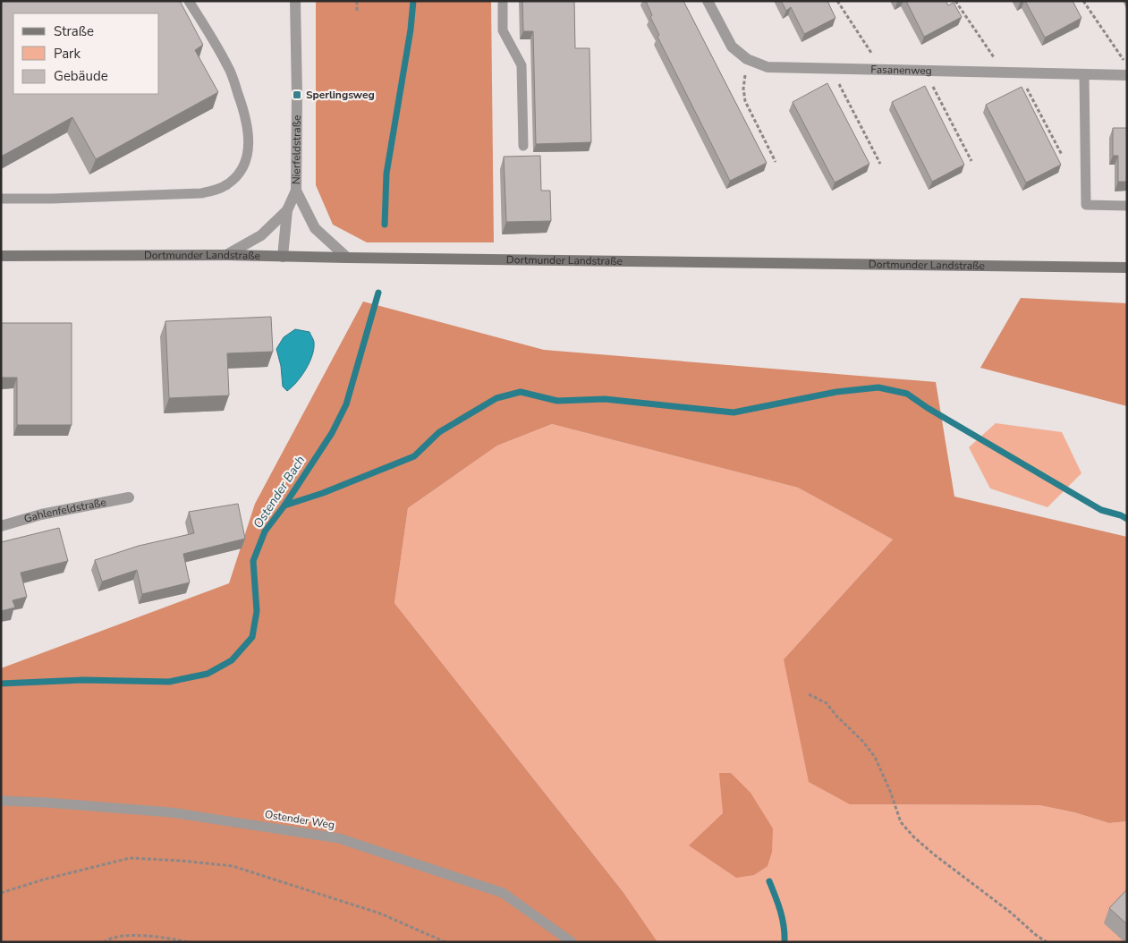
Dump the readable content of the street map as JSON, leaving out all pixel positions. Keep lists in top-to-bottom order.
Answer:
{
  "streets": {
    "main road": ["Dortmunder Landstraße"],
    "street": ["Fasanenweg", "Nierfeldstraße", "Gahlenfeldstraße"],
    "lane": ["Ostender Weg"]
  },
  "crossings": [
    ["Nierfeldstraße", "Dortmunder Landstraße"]
  ],
  "water": ["Ostender Bach"],
  "places": {
    "transit": ["Sperlingsweg"]
  },
  "legend": ["Straße", "Park", "Gebäude"]
}
